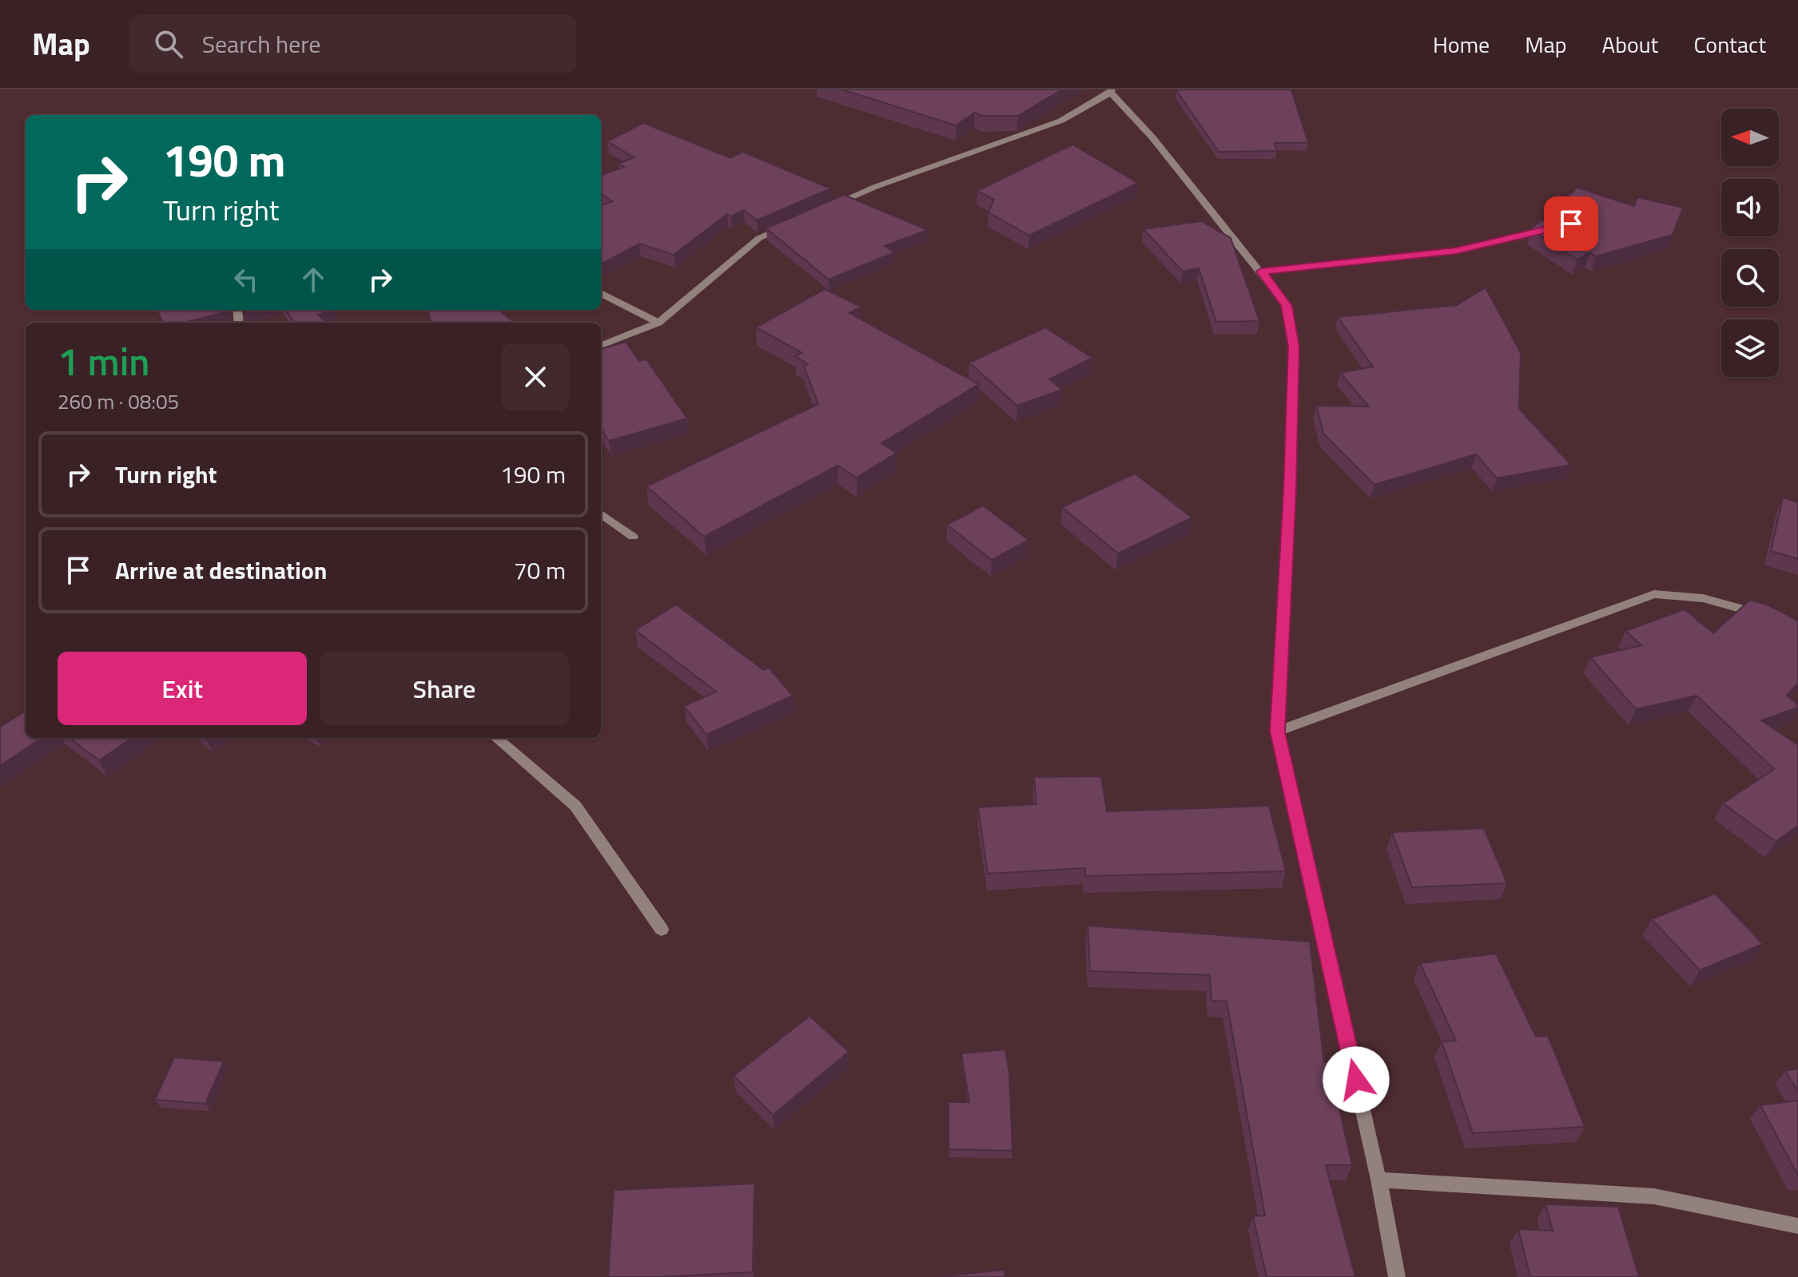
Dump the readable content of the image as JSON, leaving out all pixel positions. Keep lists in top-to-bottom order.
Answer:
{
  "north": "left",
  "page": {
    "header": "Map",
    "search": "Search here",
    "nav": [
      "Home",
      "Map",
      "About",
      "Contact"
    ],
    "turn": ["190 m", "Turn right"],
    "heading": ["1 min", "260 m · 08:05"],
    "list": [
      {
        "name": "Turn right",
        "value": "190 m"
      },
      {
        "name": "Arrive at destination",
        "value": "70 m"
      }
    ],
    "buttons": ["Exit", "Share"]
  }
}
